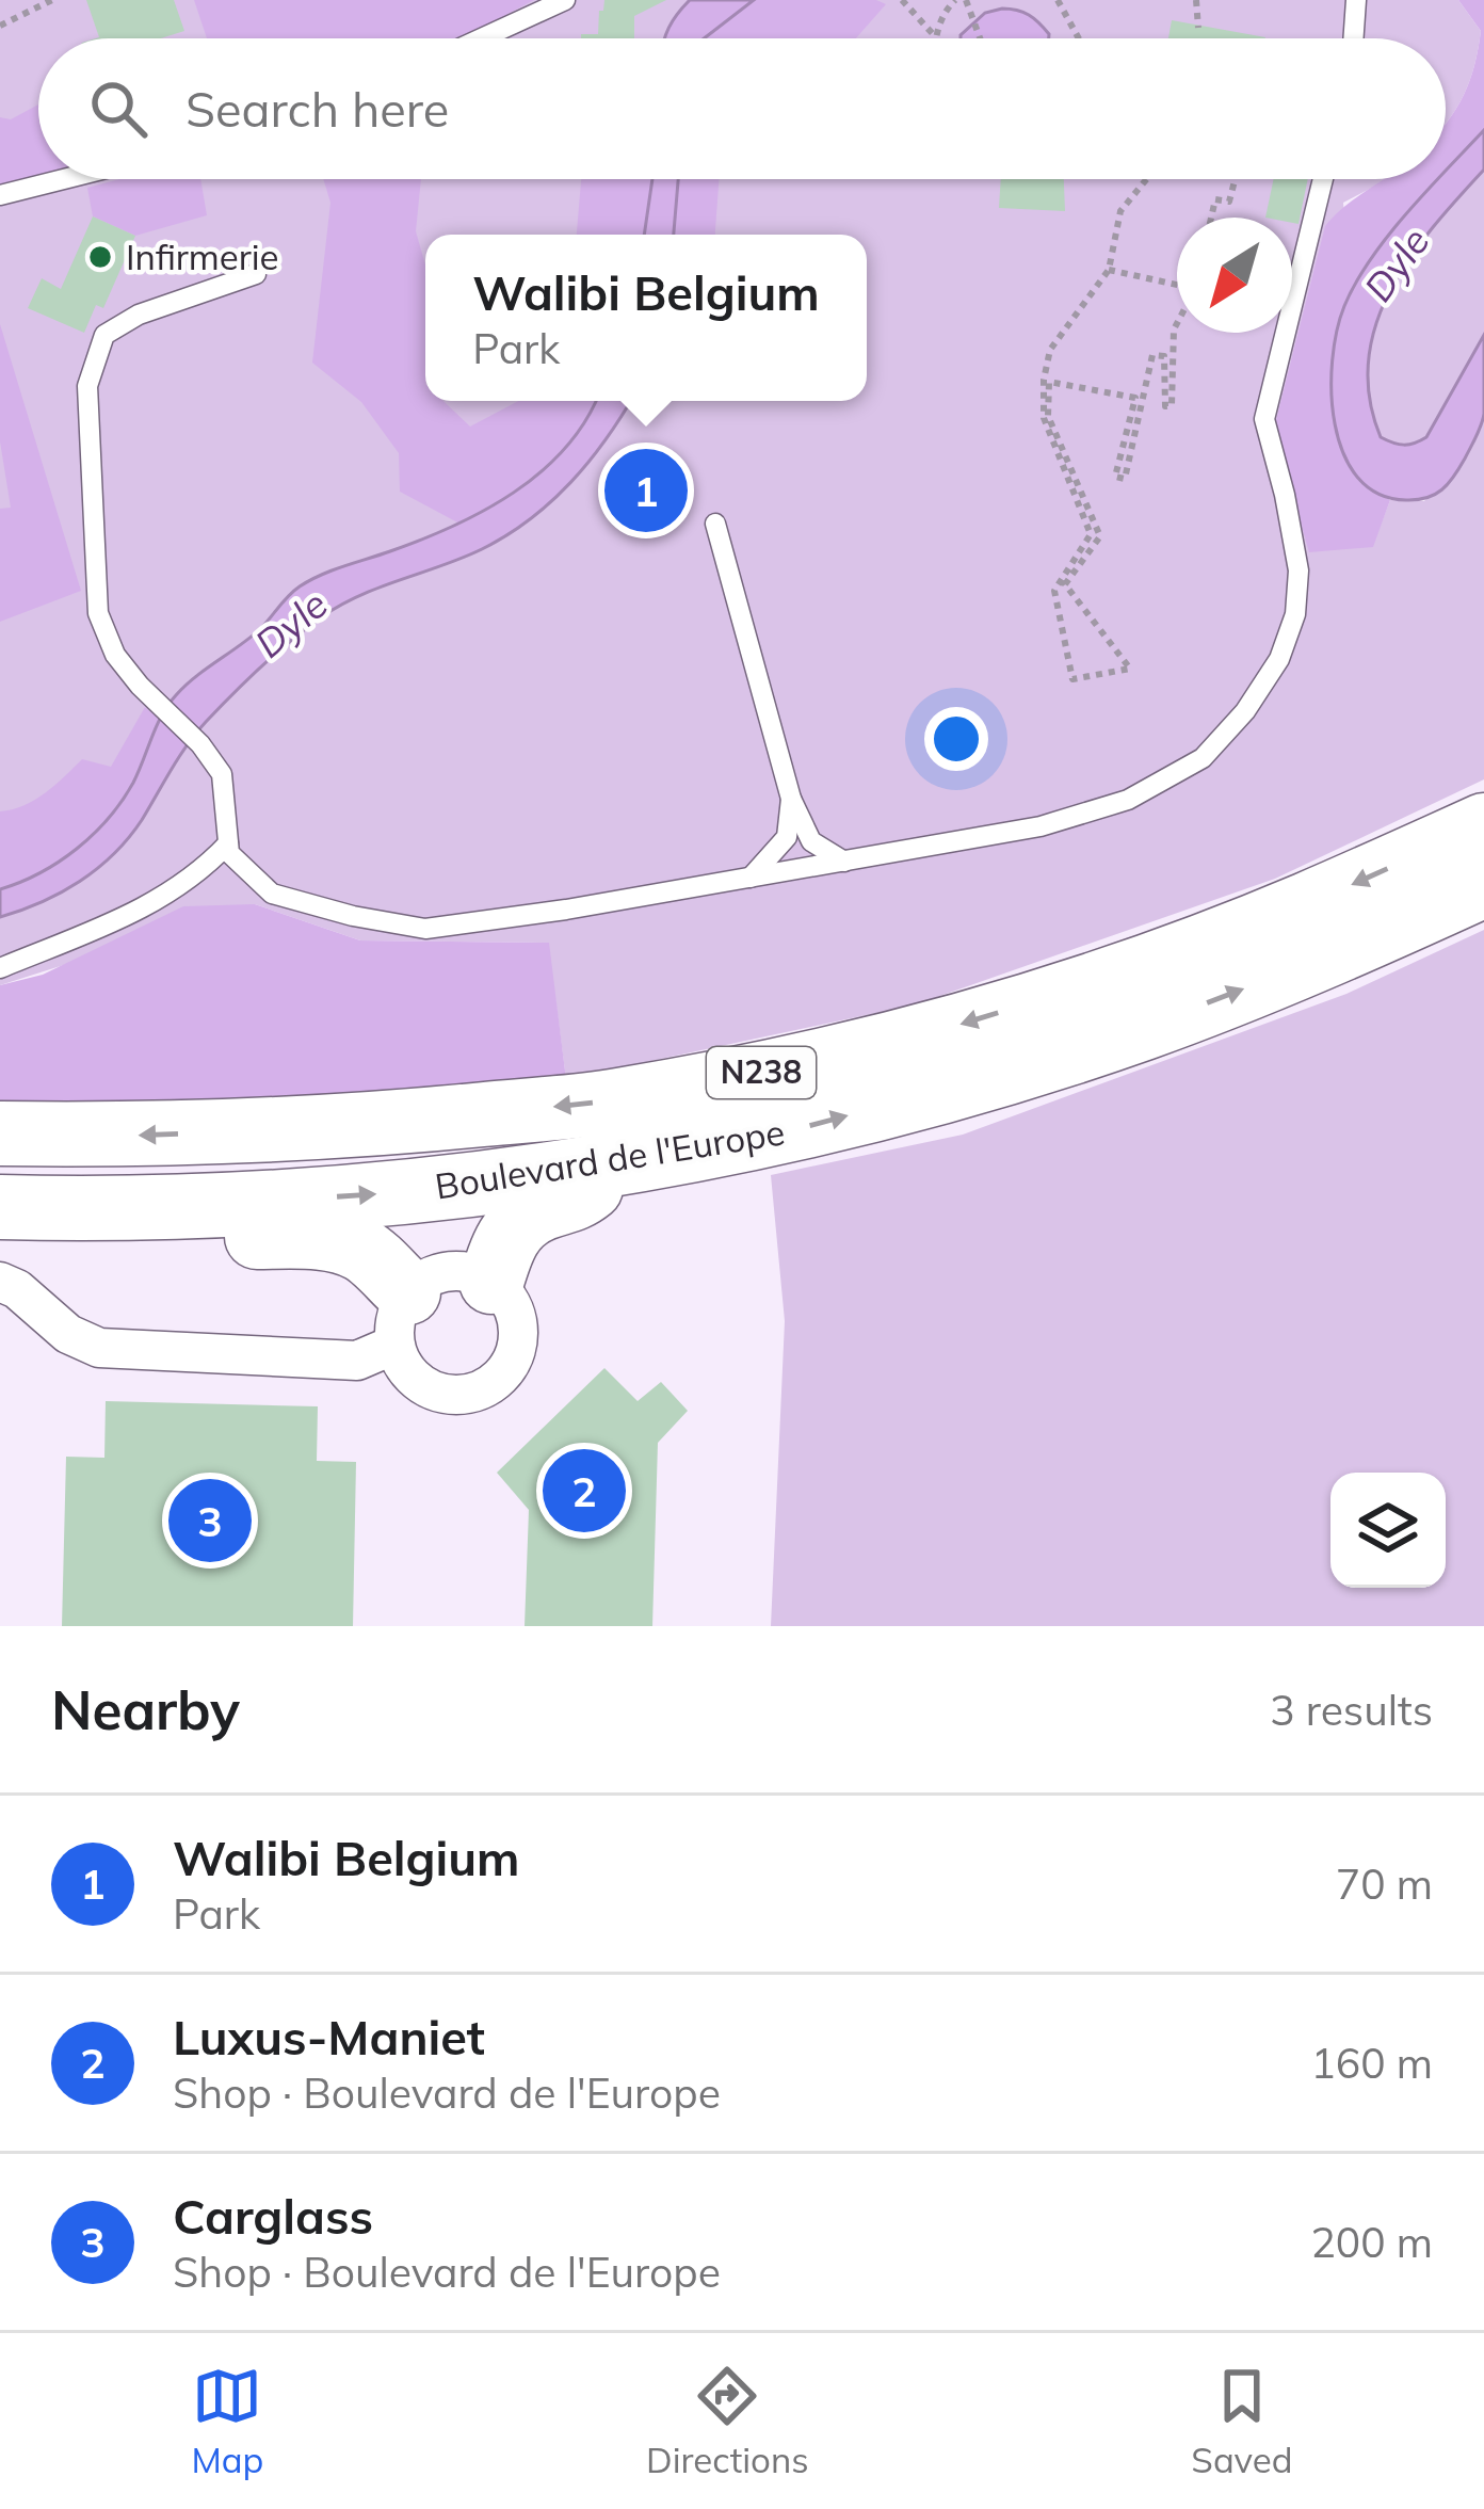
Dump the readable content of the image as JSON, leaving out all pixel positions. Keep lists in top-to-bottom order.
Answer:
{
  "streets": {
    "highway": ["N238", "Boulevard de l'Europe"]
  },
  "water": ["Dyle"],
  "places": ["Infirmerie"],
  "north": "bottom left",
  "page": {
    "search": "Search here",
    "popup": ["Walibi Belgium", "Park"],
    "pins": ["1", "2", "3"],
    "heading": ["Nearby", "3 results"],
    "list": [
      {
        "mark": "1",
        "name": "Walibi Belgium",
        "note": "Park",
        "value": "70 m"
      },
      {
        "mark": "2",
        "name": "Luxus-Maniet",
        "note": "Shop · Boulevard de l'Europe",
        "value": "160 m"
      },
      {
        "mark": "3",
        "name": "Carglass",
        "note": "Shop · Boulevard de l'Europe",
        "value": "200 m"
      }
    ],
    "nav": ["Map", "Directions", "Saved"]
  }
}
